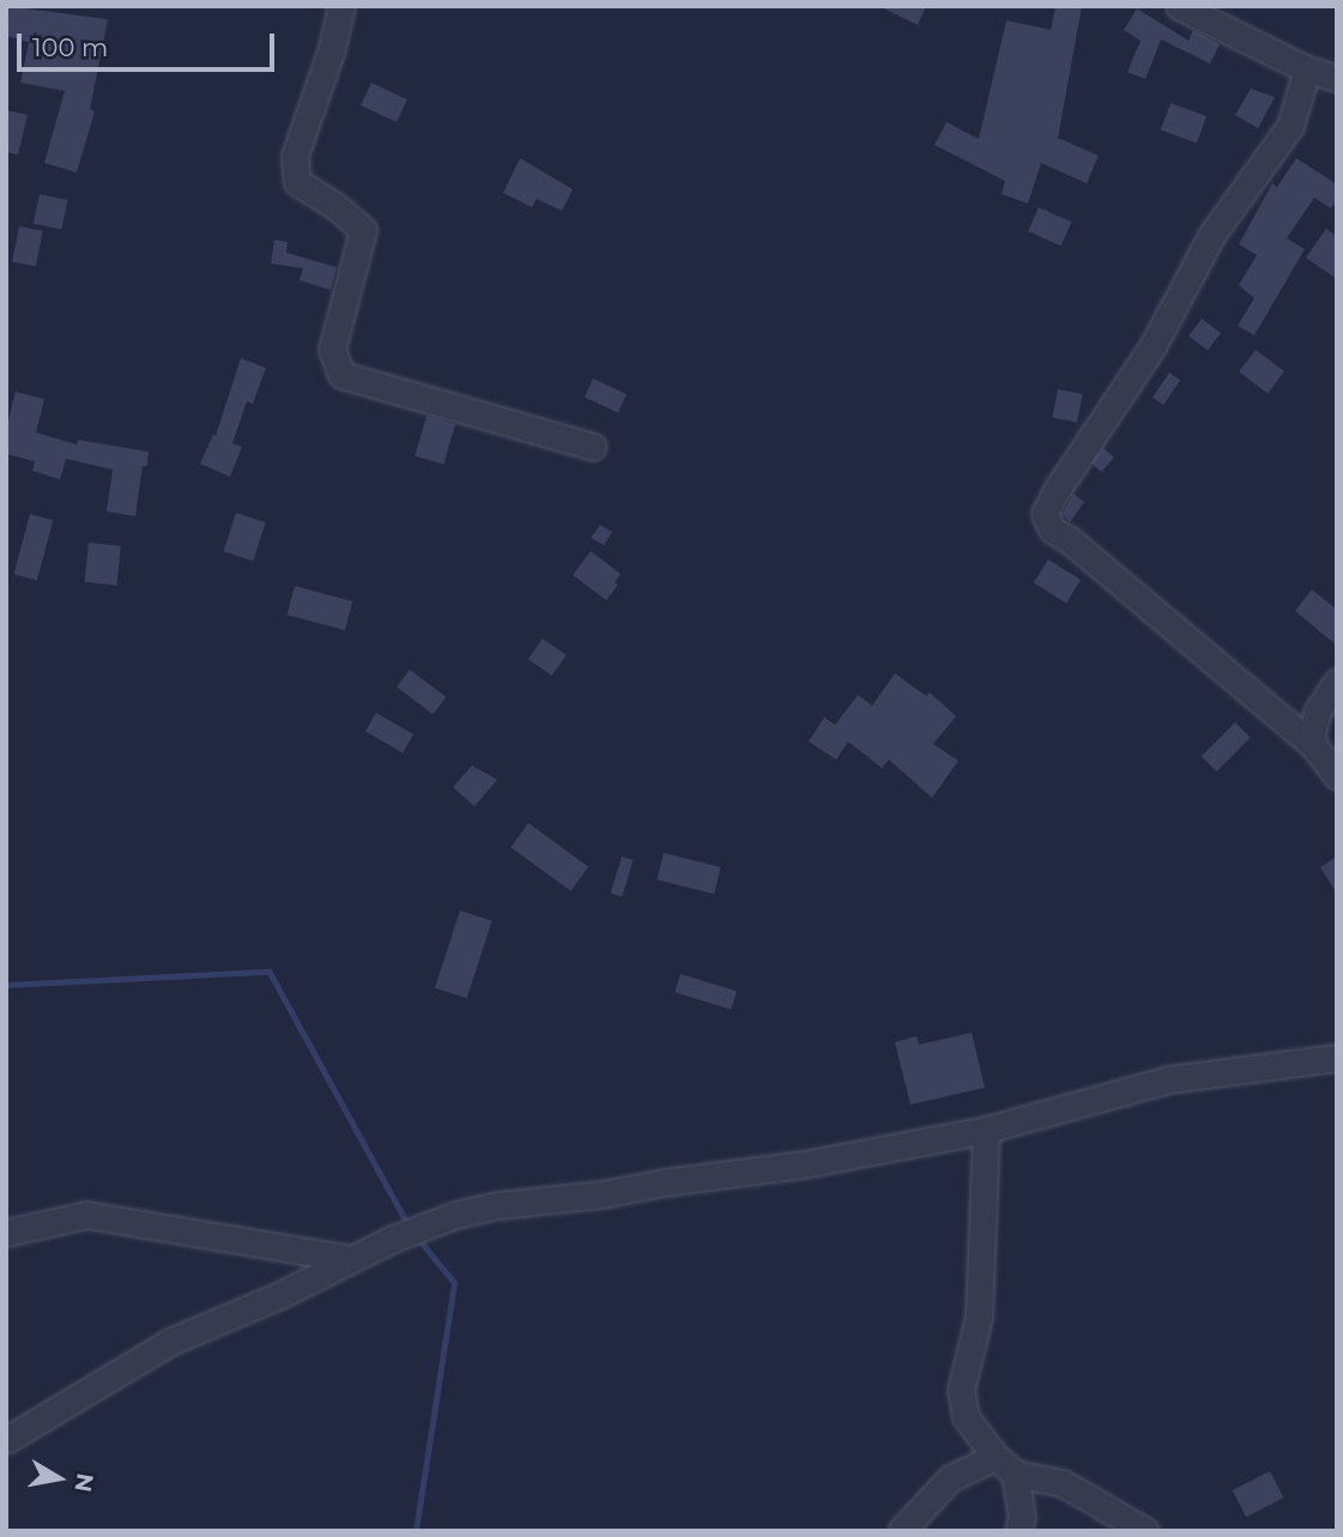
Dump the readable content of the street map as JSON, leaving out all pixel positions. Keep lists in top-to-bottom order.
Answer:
{
  "scale_bar": "100 m",
  "north": "right"
}
